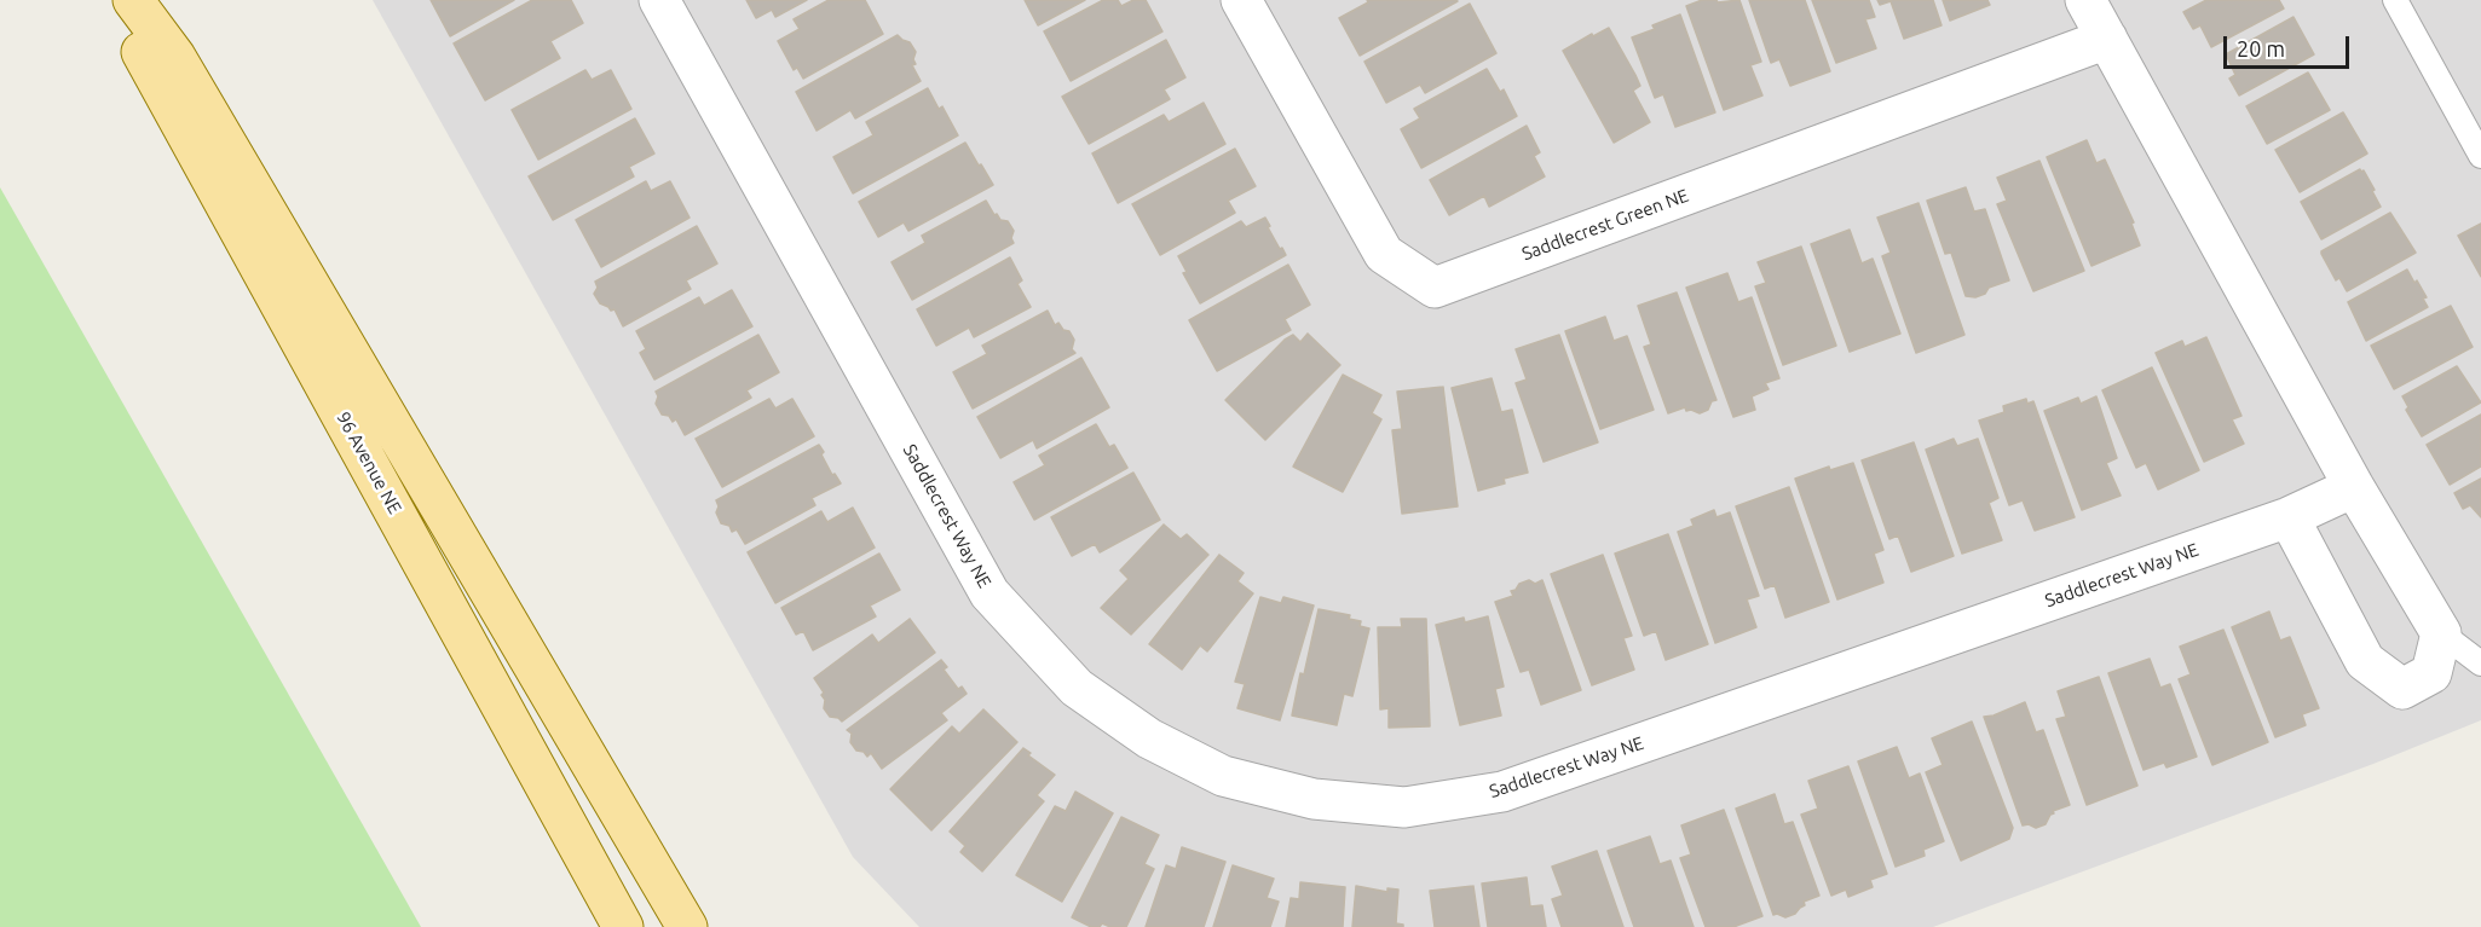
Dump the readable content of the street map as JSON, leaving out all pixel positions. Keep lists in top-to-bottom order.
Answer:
{
  "streets": {
    "main road": ["96 Avenue NE"],
    "street": ["Saddlecrest Green NE", "Saddlecrest Way NE"]
  },
  "scale_bar": "20 m"
}
